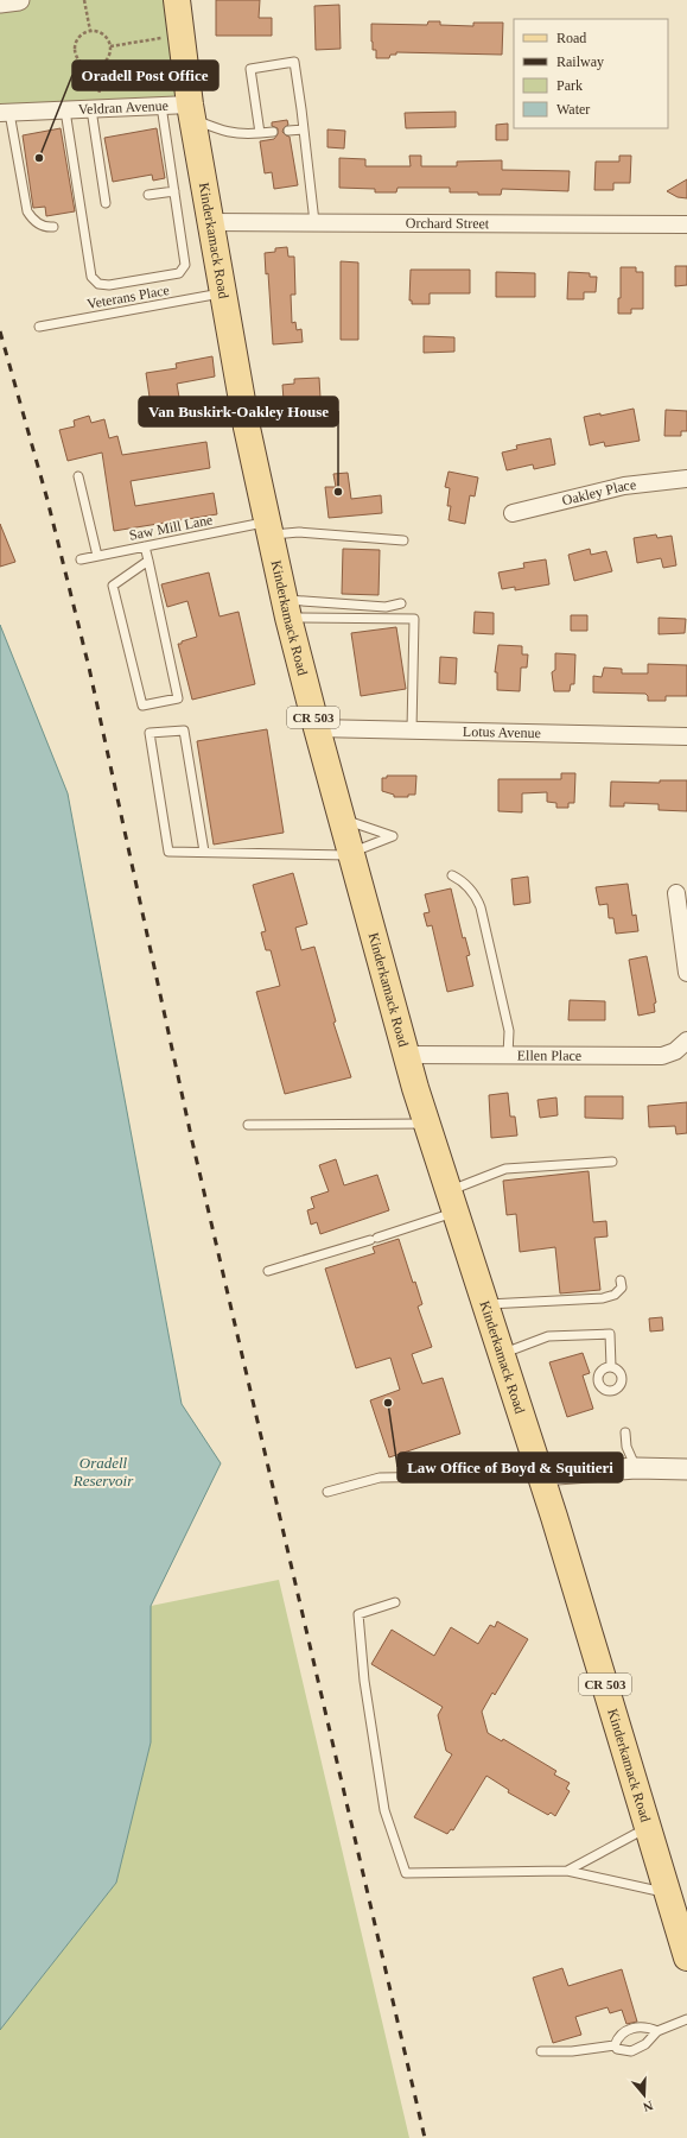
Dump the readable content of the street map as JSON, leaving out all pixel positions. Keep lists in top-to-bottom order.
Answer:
{
  "streets": {
    "main road": ["Kinderkamack Road", "CR 503"],
    "street": [
      "Veldran Avenue",
      "Orchard Street",
      "Oakley Place",
      "Lotus Avenue",
      "Ellen Place"
    ],
    "lane": ["Veterans Place", "Saw Mill Lane"]
  },
  "crossings": [
    ["Veldran Avenue", "Kinderkamack Road"],
    ["Orchard Street", "Kinderkamack Road"],
    ["Kinderkamack Road", "Veterans Place"],
    ["Kinderkamack Road", "Saw Mill Lane"],
    ["Kinderkamack Road", "Lotus Avenue"],
    ["Kinderkamack Road", "Ellen Place"]
  ],
  "water": ["Oradell Reservoir"],
  "places": ["Oradell Post Office", "Van Buskirk-Oakley House", "Law Office of Boyd & Squitieri"],
  "legend": [
    "Road",
    "Railway",
    "Park",
    "Water"
  ],
  "north": "bottom"
}
